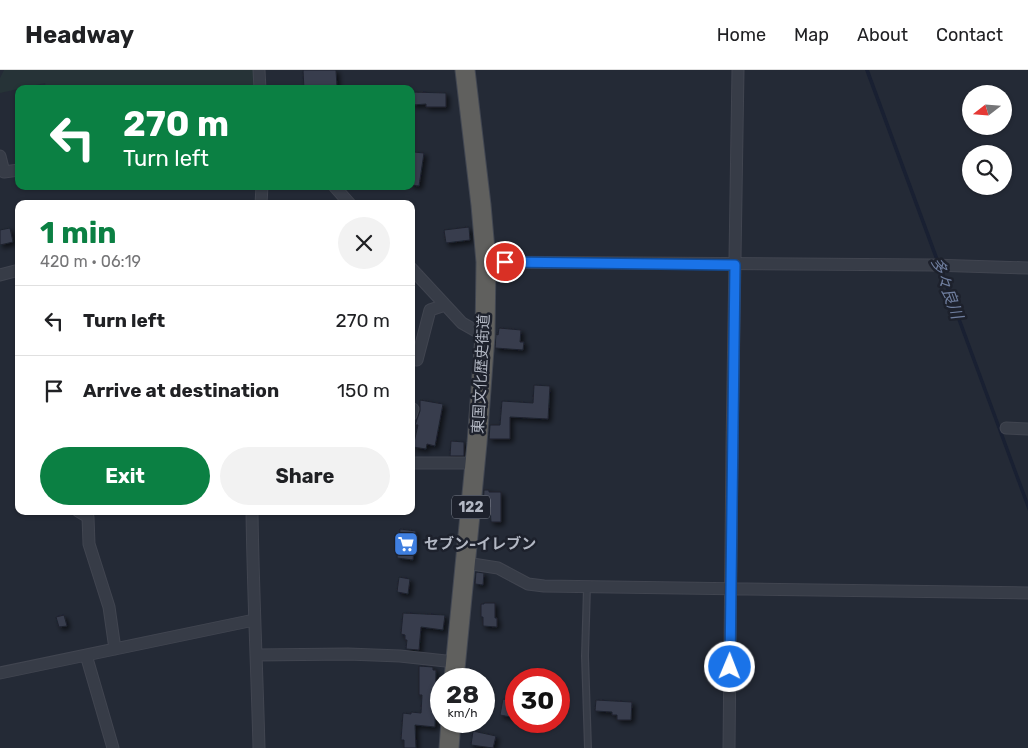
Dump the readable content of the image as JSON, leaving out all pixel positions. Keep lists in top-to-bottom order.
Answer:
{
  "streets": {
    "highway": ["東国文化歴史街道", "122"]
  },
  "water": ["多々良川"],
  "places": {
    "supermarket": ["セブン-イレブン"]
  },
  "north": "left",
  "page": {
    "header": "Headway",
    "nav": [
      "Home",
      "Map",
      "About",
      "Contact"
    ],
    "turn": ["270 m", "Turn left"],
    "heading": ["1 min", "420 m · 06:19"],
    "list": [
      {
        "name": "Turn left",
        "value": "270 m"
      },
      {
        "name": "Arrive at destination",
        "value": "150 m"
      }
    ],
    "buttons": ["Exit", "Share"],
    "speed": "28 km/h",
    "limit": "30"
  }
}
